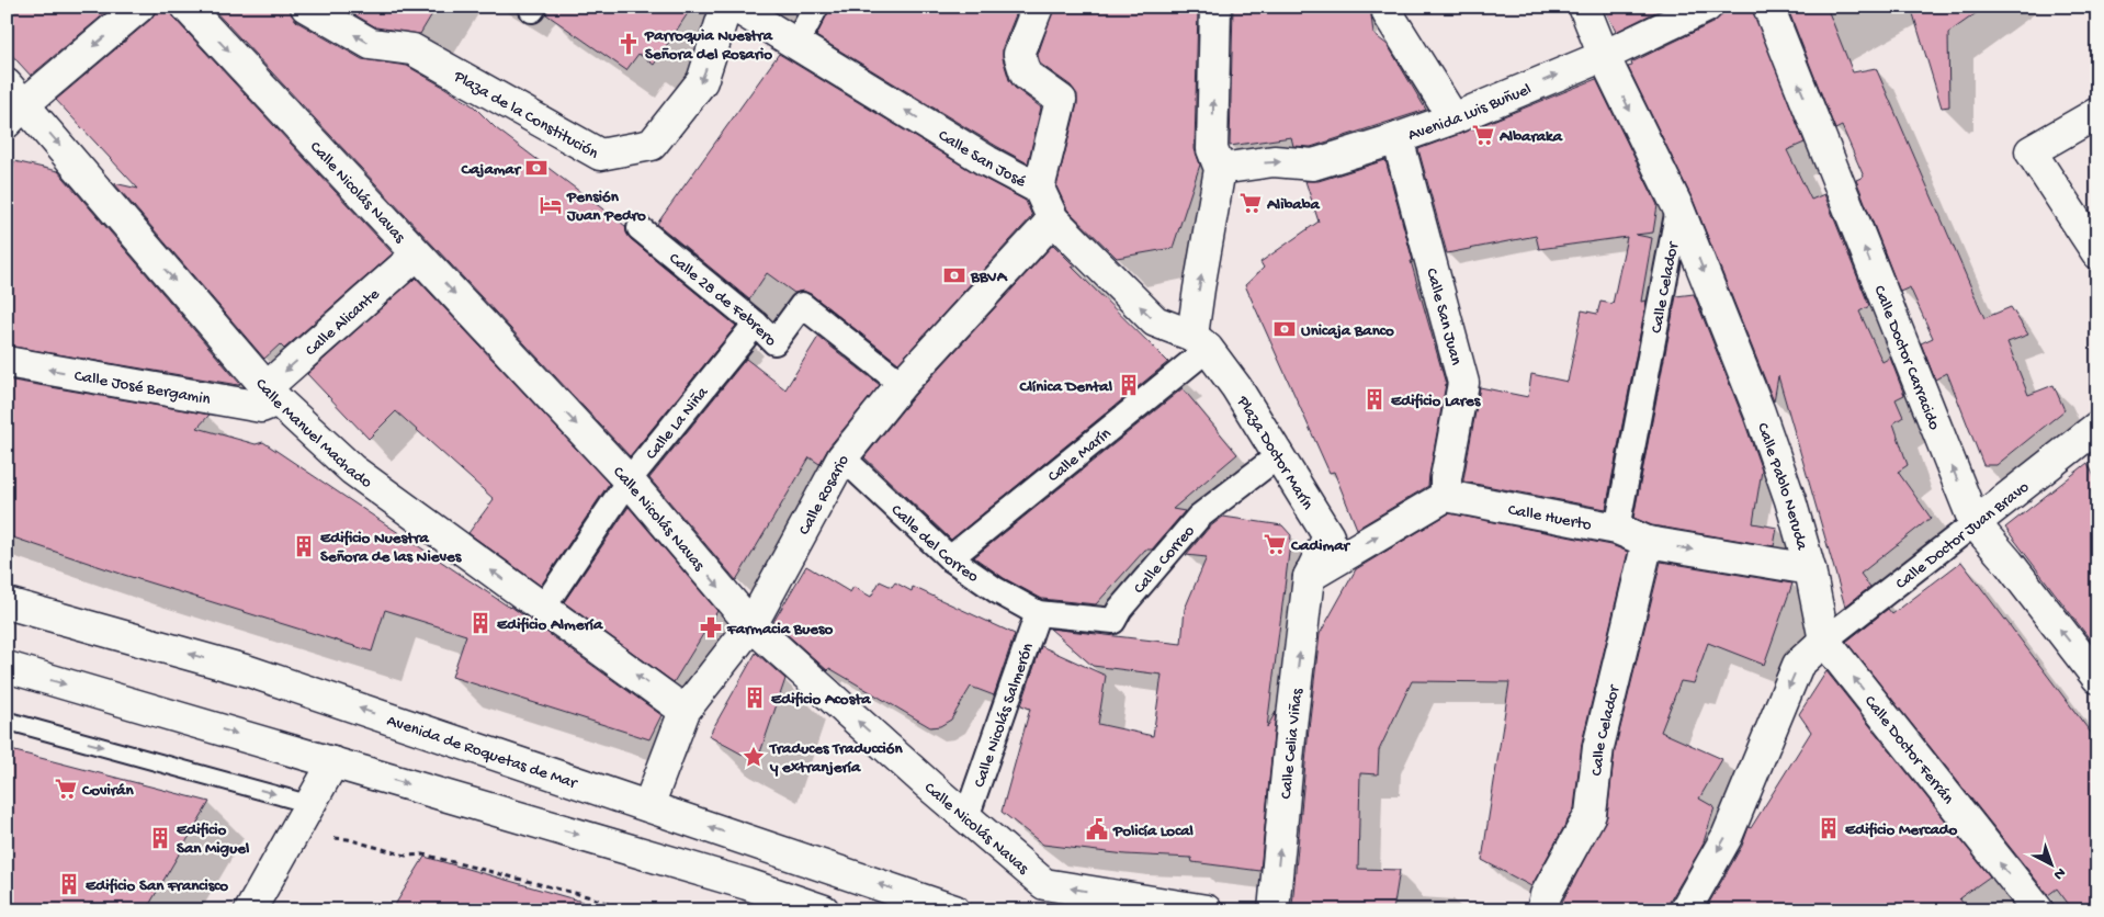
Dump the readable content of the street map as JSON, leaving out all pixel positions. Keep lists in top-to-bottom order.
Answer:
{
  "streets": {
    "street": [
      "Avenida Luis Buñuel",
      "Plaza de la Constitución",
      "Calle San José",
      "Calle Nicolás Navas",
      "Calle Celador",
      "Calle 28 de Febrero",
      "Calle San Juan",
      "Calle Alicante",
      "Calle Doctor Carracido",
      "Calle José Bergamin",
      "Calle La Niña",
      "Calle Manuel Machado",
      "Plaza Doctor Marín",
      "Calle Marín",
      "Calle Pablo Neruda",
      "Calle Rosario",
      "Calle Huerto",
      "Calle Doctor Juan Bravo",
      "Calle del Correo",
      "Calle Correo",
      "Calle Nicolás Salmerón",
      "Calle Celia Viñas",
      "Calle Doctor Ferrán",
      "Avenida de Roquetas de Mar"
    ]
  },
  "crossings": [
    ["Avenida Luis Buñuel", "Calle San Juan"],
    ["Avenida Luis Buñuel", "Calle Pablo Neruda"],
    ["Plaza de la Constitución", "Calle San José"],
    ["Calle San José", "Plaza Doctor Marín"],
    ["Calle San José", "Calle Marín"],
    ["Calle San José", "Calle Rosario"],
    ["Calle Nicolás Navas", "Calle Alicante"],
    ["Calle Nicolás Navas", "Calle La Niña"],
    ["Calle Nicolás Navas", "Calle Rosario"],
    ["Calle Nicolás Navas", "Calle Nicolás Salmerón"],
    ["Calle Celador", "Calle Pablo Neruda"],
    ["Calle Celador", "Calle Huerto"],
    ["Calle 28 de Febrero", "Calle La Niña"],
    ["Calle 28 de Febrero", "Calle Rosario"],
    ["Calle San Juan", "Calle Huerto"],
    ["Calle Alicante", "Calle José Bergamin"],
    ["Calle Alicante", "Calle Manuel Machado"],
    ["Calle Doctor Carracido", "Calle Doctor Juan Bravo"],
    ["Calle José Bergamin", "Calle Manuel Machado"],
    ["Calle La Niña", "Calle Manuel Machado"],
    ["Calle Manuel Machado", "Calle Rosario"],
    ["Plaza Doctor Marín", "Calle Marín"],
    ["Plaza Doctor Marín", "Calle Correo"],
    ["Plaza Doctor Marín", "Calle Celia Viñas"],
    ["Calle Marín", "Calle del Correo"],
    ["Calle Pablo Neruda", "Calle Huerto"],
    ["Calle Pablo Neruda", "Calle Doctor Juan Bravo"],
    ["Calle Pablo Neruda", "Calle Doctor Ferrán"],
    ["Calle Rosario", "Calle del Correo"],
    ["Calle Rosario", "Avenida de Roquetas de Mar"],
    ["Calle Doctor Juan Bravo", "Calle Doctor Ferrán"],
    ["Calle del Correo", "Calle Correo"],
    ["Calle del Correo", "Calle Nicolás Salmerón"],
    ["Calle Correo", "Calle Nicolás Salmerón"]
  ],
  "one_way": [
    "Avenida Luis Buñuel",
    "Calle San José",
    "Calle Alicante",
    "Calle Doctor Carracido",
    "Calle José Bergamin",
    "Calle Pablo Neruda",
    "Calle Huerto",
    "Calle Celia Viñas",
    "Calle Doctor Ferrán"
  ],
  "places": {
    "church": ["Parroquia Nuestra Señora del Rosario"],
    "supermarket": [
      "Albaraka",
      "Alibaba",
      "Cadimar",
      "Covirán"
    ],
    "bank": ["Cajamar", "BBVA", "Unicaja Banco"],
    "hotel": ["Pensión Juan Pedro"],
    "building": [
      "Clínica Dental",
      "Edificio Lares",
      "Edificio Nuestra Señora de las Nieves",
      "Edificio Almería",
      "Edificio Acosta",
      "Edificio Mercado",
      "Edificio San Miguel",
      "Edificio San Francisco"
    ],
    "pharmacy": ["Farmacia Bueso"],
    "place": ["Traduces Traducción y extranjería"],
    "public building": ["Policía Local"]
  },
  "north": "bottom right"
}
